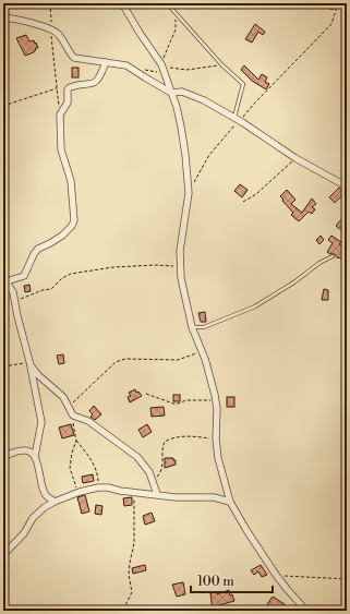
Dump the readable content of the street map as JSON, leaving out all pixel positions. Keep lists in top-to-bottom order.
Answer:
{
  "scale_bar": "100 m"
}
